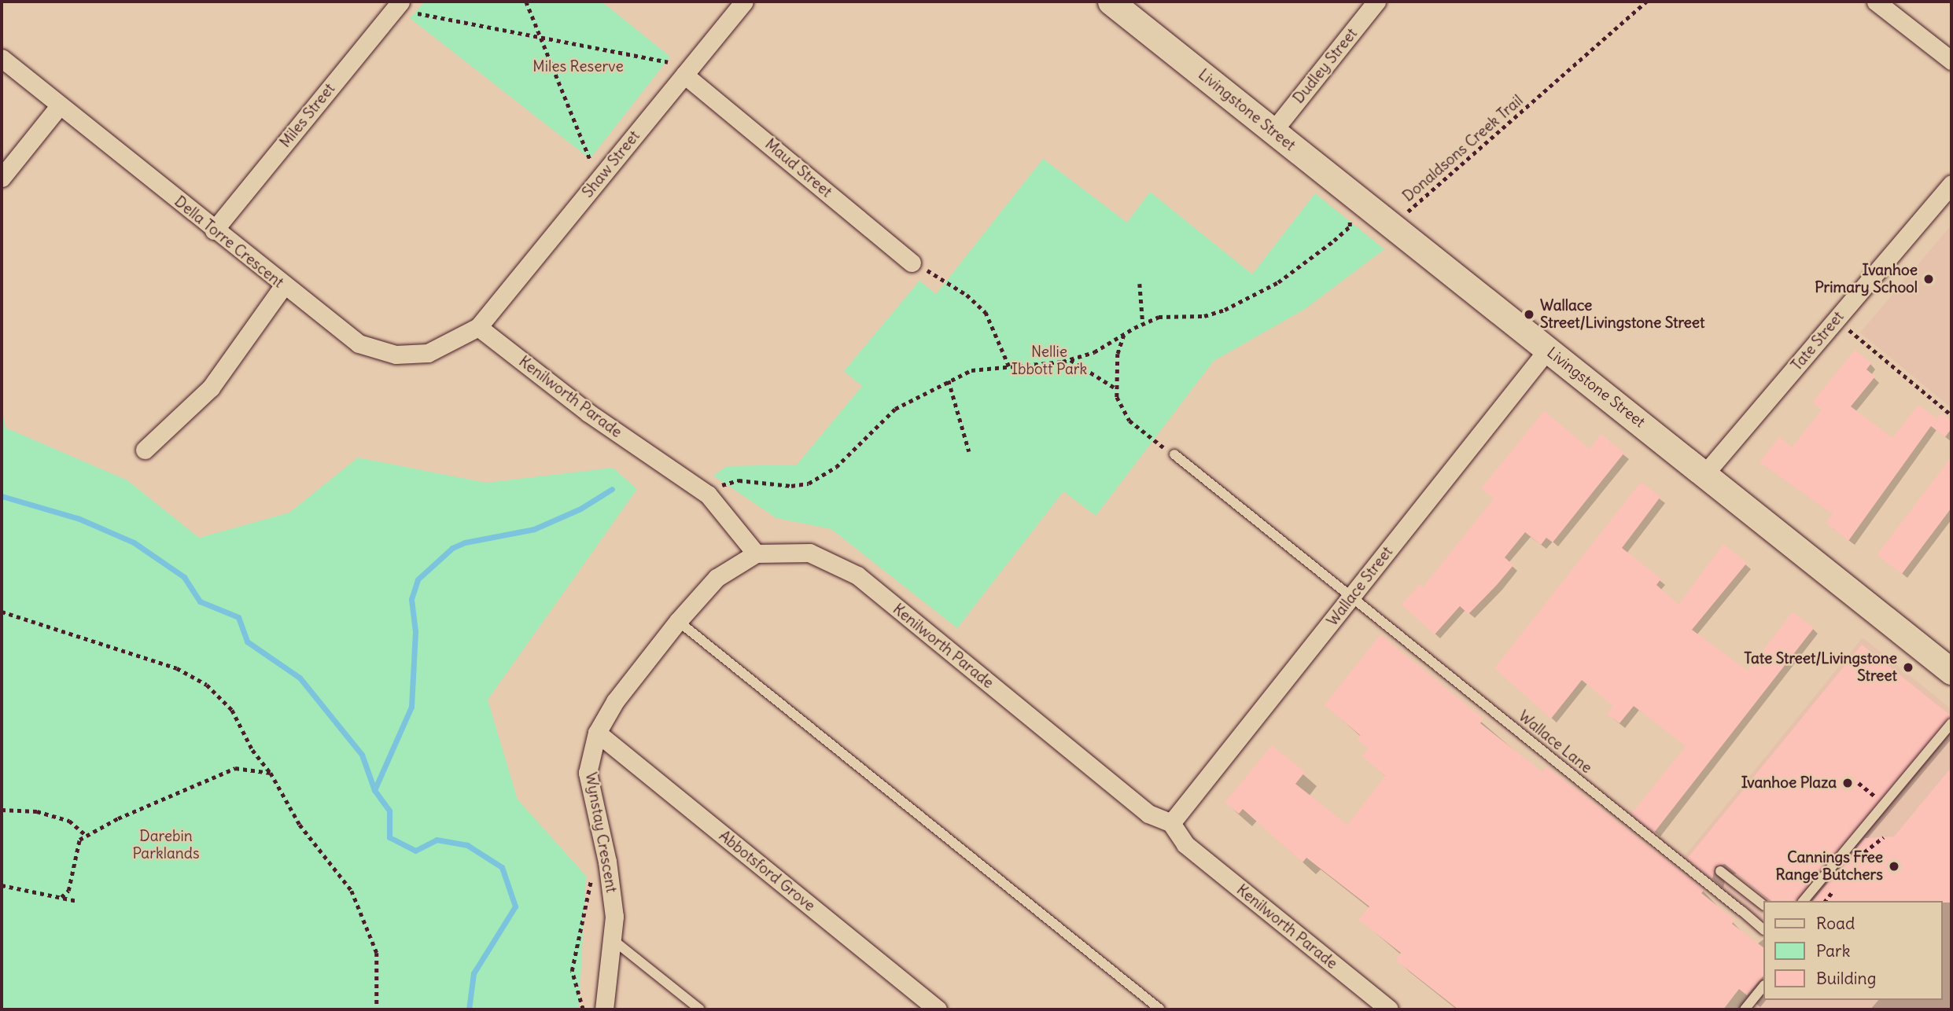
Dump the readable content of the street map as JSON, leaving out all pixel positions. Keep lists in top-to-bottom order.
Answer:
{
  "streets": {
    "main road": ["Livingstone Street"],
    "street": [
      "Dudley Street",
      "Miles Street",
      "Shaw Street",
      "Maud Street",
      "Della Torre Crescent",
      "Tate Street",
      "Kenilworth Parade",
      "Wallace Street",
      "Wynstay Crescent",
      "Abbotsford Grove"
    ],
    "lane": ["Wallace Lane"],
    "path": ["Donaldsons Creek Trail"]
  },
  "crossings": [
    ["Dudley Street", "Livingstone Street"],
    ["Livingstone Street", "Tate Street"],
    ["Livingstone Street", "Wallace Street"],
    ["Miles Street", "Della Torre Crescent"],
    ["Shaw Street", "Maud Street"],
    ["Shaw Street", "Della Torre Crescent"],
    ["Shaw Street", "Kenilworth Parade"],
    ["Della Torre Crescent", "Kenilworth Parade"],
    ["Kenilworth Parade", "Wallace Street"],
    ["Kenilworth Parade", "Wynstay Crescent"],
    ["Wallace Street", "Wallace Lane"],
    ["Wynstay Crescent", "Abbotsford Grove"]
  ],
  "parks": ["Miles Reserve", "Nellie Ibbott Park", "Darebin Parklands"],
  "places": [
    "Ivanhoe Primary School",
    "Wallace Street/Livingstone Street",
    "Tate Street/Livingstone Street",
    "Ivanhoe Plaza",
    "Cannings Free Range Butchers"
  ],
  "legend": ["Road", "Park", "Building"]
}
